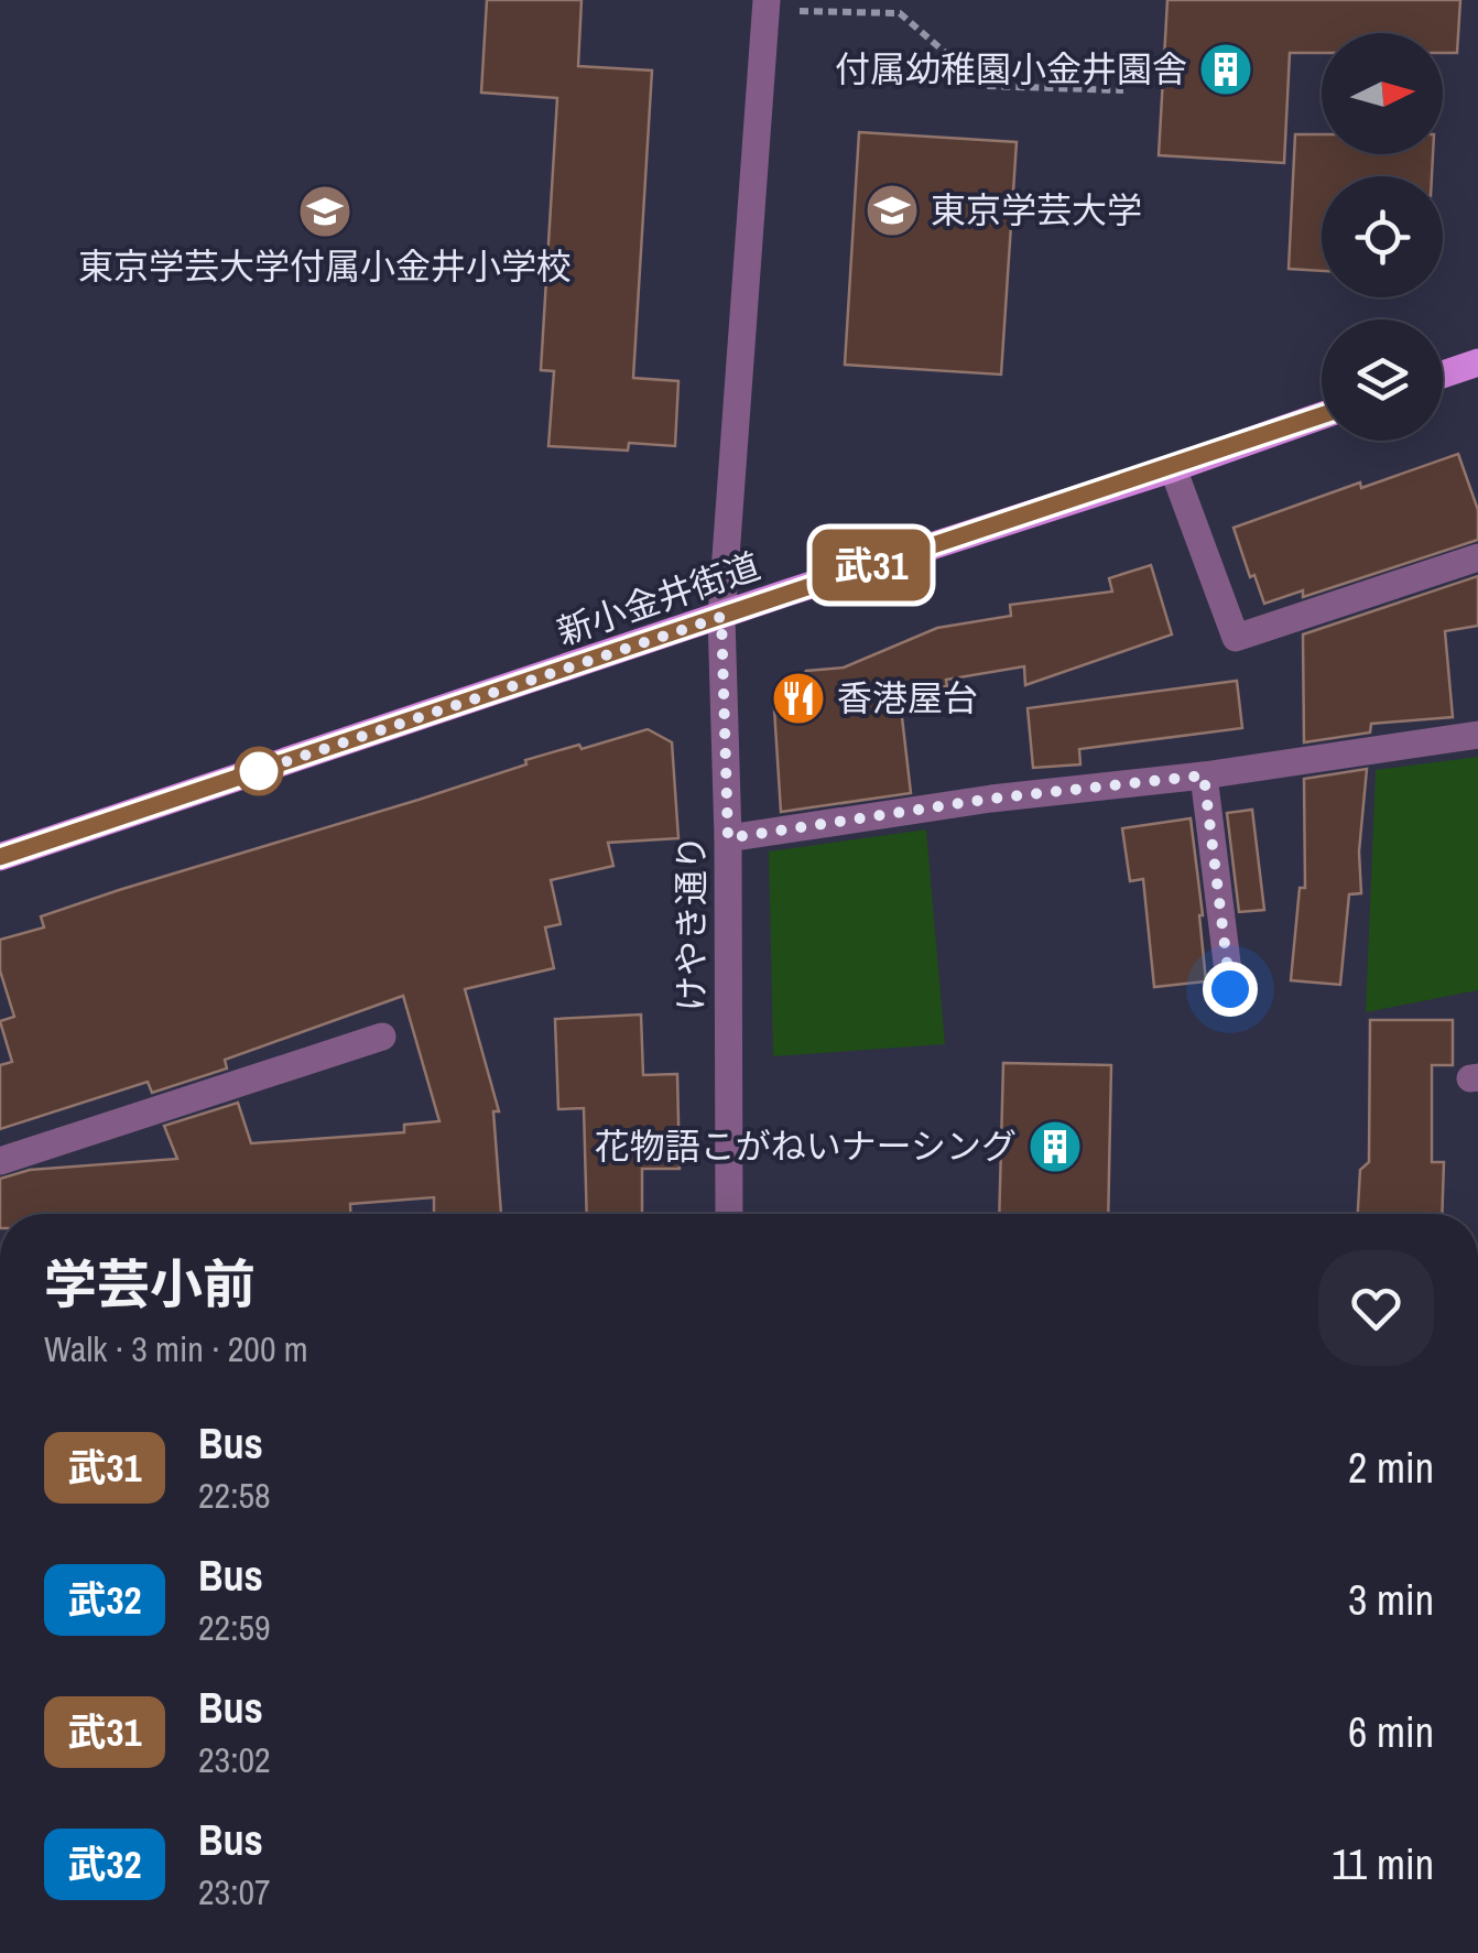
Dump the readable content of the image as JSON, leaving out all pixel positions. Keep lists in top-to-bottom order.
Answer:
{
  "streets": {
    "main road": ["新小金井街道"],
    "street": ["けやき通り"]
  },
  "crossings": [
    ["新小金井街道", "けやき通り"]
  ],
  "places": {
    "building": ["付属幼稚園小金井園舎", "花物語こがねいナーシング"],
    "school or university": ["東京学芸大学", "東京学芸大学付属小金井小学校"],
    "restaurant": ["香港屋台"]
  },
  "lines": ["bus line 武31"],
  "north": "right",
  "page": {
    "on_map": "武31",
    "heading": ["学芸小前", "Walk · 3 min · 200 m"],
    "list": [
      {
        "mark": "武31",
        "name": "Bus",
        "note": "22:58",
        "value": "2 min"
      },
      {
        "mark": "武32",
        "name": "Bus",
        "note": "22:59",
        "value": "3 min"
      },
      {
        "mark": "武31",
        "name": "Bus",
        "note": "23:02",
        "value": "6 min"
      },
      {
        "mark": "武32",
        "name": "Bus",
        "note": "23:07",
        "value": "11 min"
      }
    ]
  }
}
